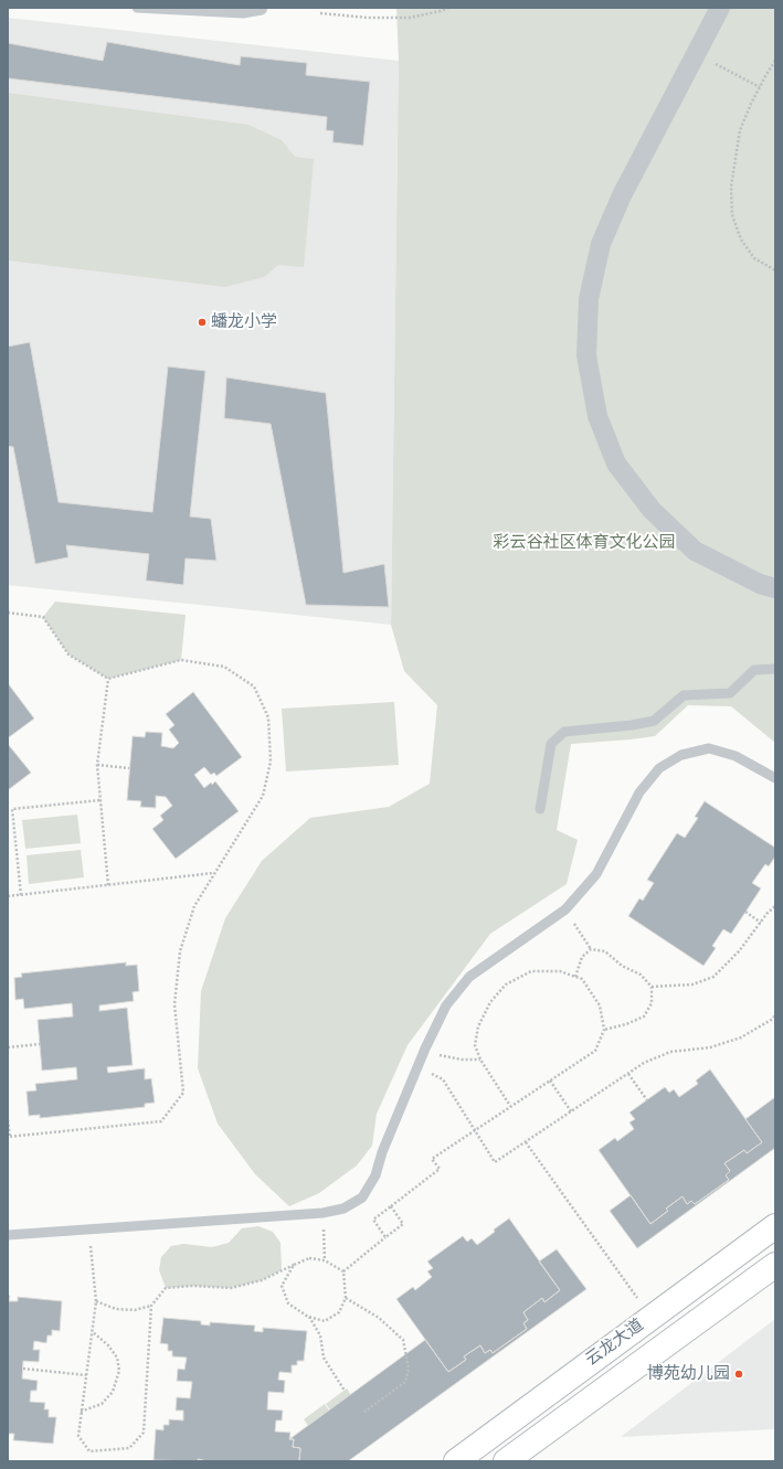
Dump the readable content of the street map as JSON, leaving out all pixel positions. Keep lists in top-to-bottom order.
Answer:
{
  "streets": {
    "main road": ["云龙大道"]
  },
  "parks": ["彩云谷社区体育文化公园"],
  "places": ["蟠龙小学", "博苑幼儿园"]
}
